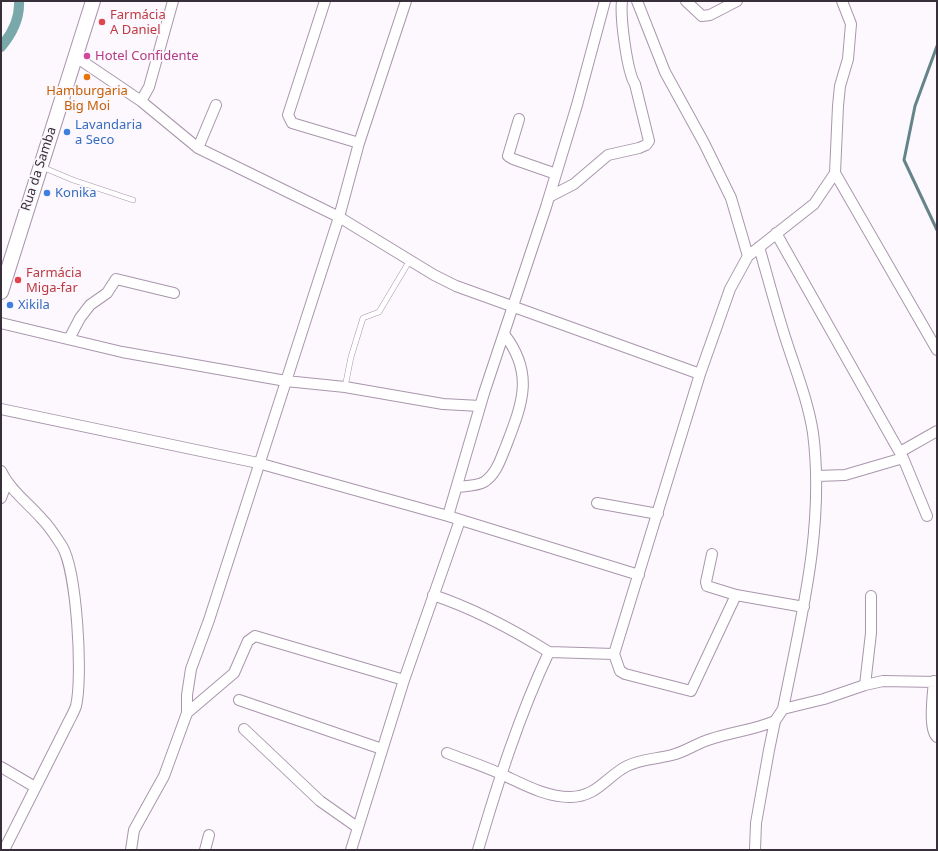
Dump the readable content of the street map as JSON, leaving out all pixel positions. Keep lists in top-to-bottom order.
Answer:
{
  "streets": {
    "main road": ["Rua da Samba"]
  },
  "places": [
    "Farmácia A Daniel",
    "Hotel Confidente",
    "Hamburgaria Big Moi",
    "Lavandaria a Seco",
    "Konika",
    "Farmácia Miga-far",
    "Xikila"
  ]
}
